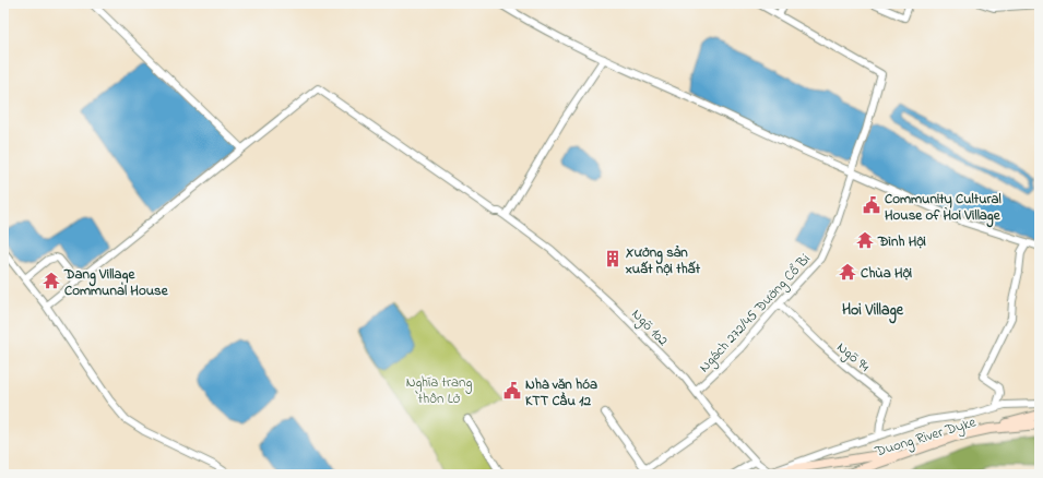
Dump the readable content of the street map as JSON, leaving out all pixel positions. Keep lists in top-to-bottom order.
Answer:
{
  "streets": {
    "main road": ["Duong River Dyke"],
    "street": ["Ngách 272/45 Đường Cổ Bi", "Ngõ 102", "Ngõ 94"]
  },
  "crossings": [
    ["Ngách 272/45 Đường Cổ Bi", "Ngõ 102"],
    ["Ngách 272/45 Đường Cổ Bi", "Ngõ 94"]
  ],
  "districts": ["Hoi Village"],
  "parks": ["Nghĩa trang thôn Lở"],
  "places": {
    "public building": ["Community Cultural House of Hoi Village", "Nhà văn hóa KTT Cầu 12"],
    "temple": ["Đình Hội", "Chùa Hội", "Dang Village Communal House"],
    "building": ["Xưởng sản xuất nội thất"]
  }
}
